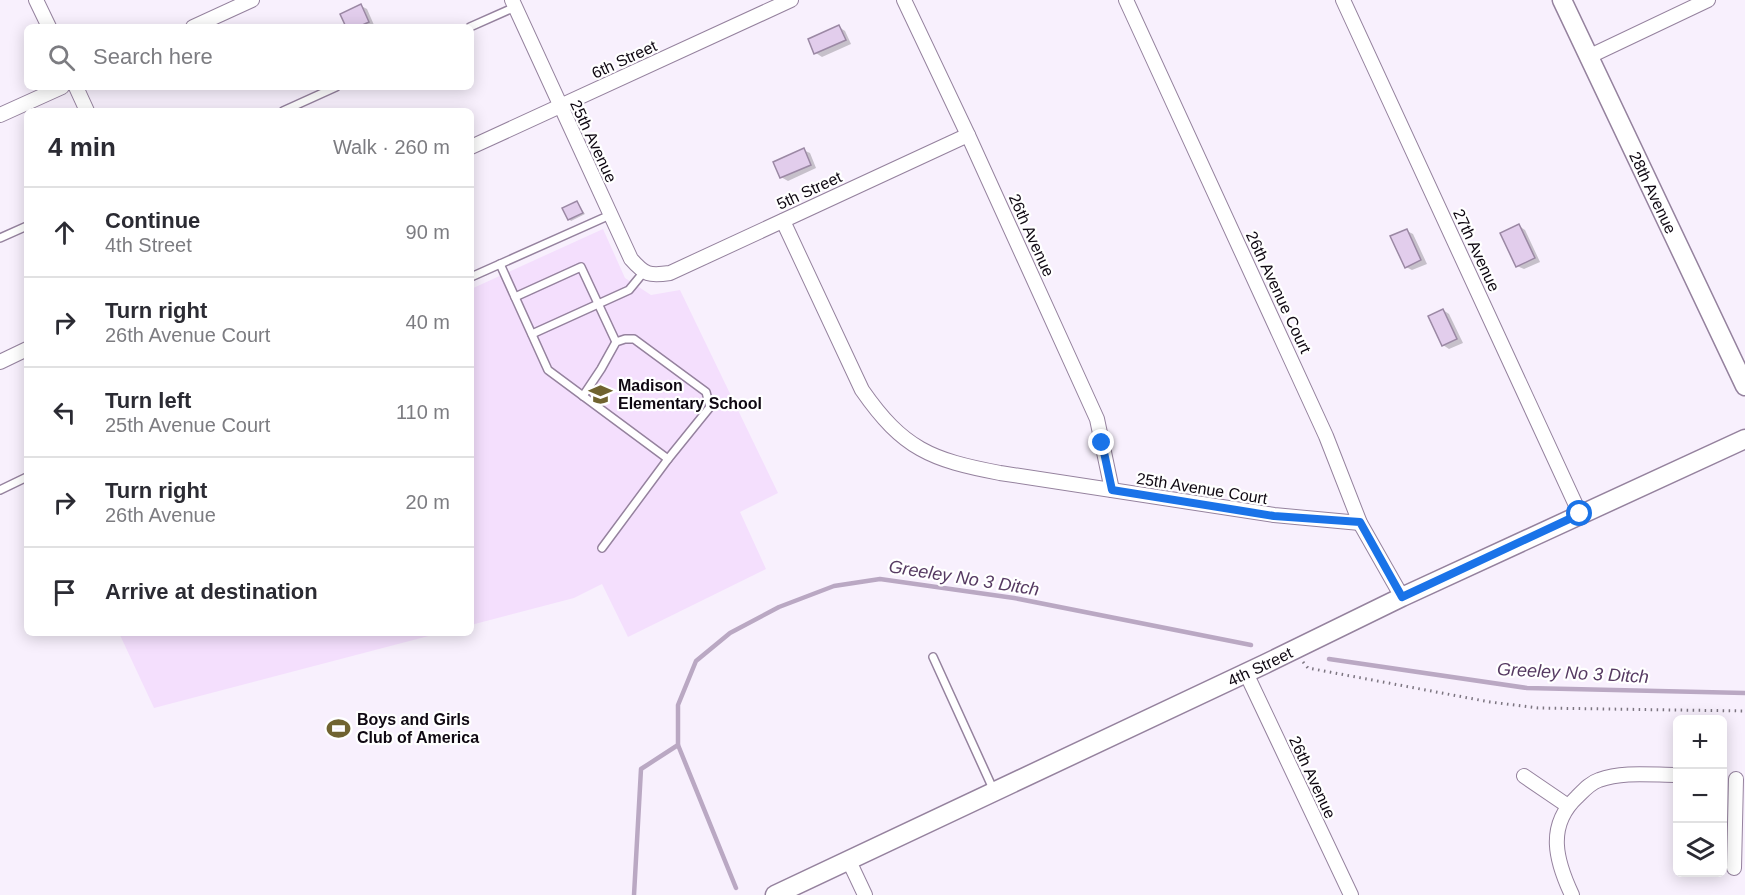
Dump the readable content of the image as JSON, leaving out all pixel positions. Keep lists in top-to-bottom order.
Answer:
{
  "streets": {
    "main road": ["28th Avenue", "4th Street"],
    "street": [
      "6th Street",
      "25th Avenue",
      "5th Street",
      "26th Avenue",
      "27th Avenue",
      "26th Avenue Court",
      "25th Avenue Court"
    ]
  },
  "crossings": [
    ["6th Street", "25th Avenue"],
    ["25th Avenue", "5th Street"],
    ["5th Street", "26th Avenue"],
    ["5th Street", "25th Avenue Court"],
    ["26th Avenue", "25th Avenue Court"],
    ["26th Avenue", "4th Street"],
    ["27th Avenue", "4th Street"],
    ["26th Avenue Court", "25th Avenue Court"],
    ["26th Avenue Court", "4th Street"]
  ],
  "water": ["Greeley No 3 Ditch"],
  "places": {
    "school or university": ["Madison Elementary School"],
    "sports": ["Boys and Girls Club of America"]
  },
  "page": {
    "search": "Search here",
    "heading": ["4 min", "Walk · 260 m"],
    "list": [
      ["Continue", "4th Street", "90 m"],
      ["Turn right", "26th Avenue Court", "40 m"],
      ["Turn left", "25th Avenue Court", "110 m"],
      ["Turn right", "26th Avenue", "20 m"],
      "Arrive at destination"
    ],
    "map_buttons": ["+", "−"]
  }
}
